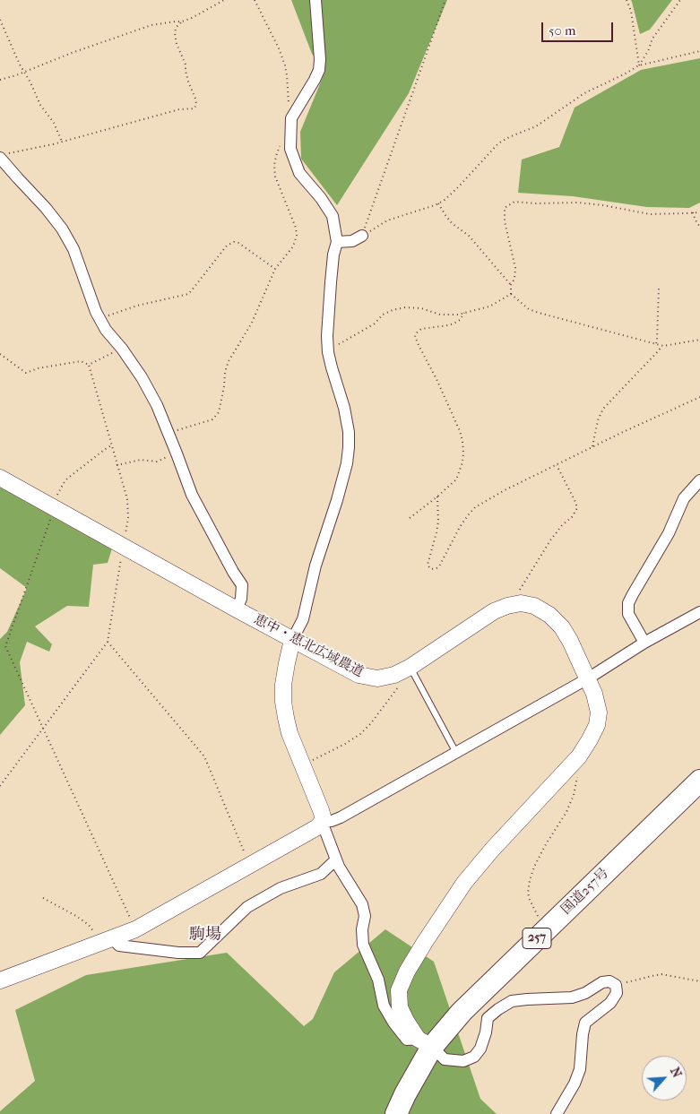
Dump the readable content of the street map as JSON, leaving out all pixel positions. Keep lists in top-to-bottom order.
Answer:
{
  "streets": {
    "highway": ["国道257号", "257"],
    "street": ["恵中・恵北広域農道"]
  },
  "crossings": [
    ["恵中・恵北広域農道", "国道257号"]
  ],
  "districts": ["駒場"],
  "scale_bar": "50 m",
  "north": "top right"
}
